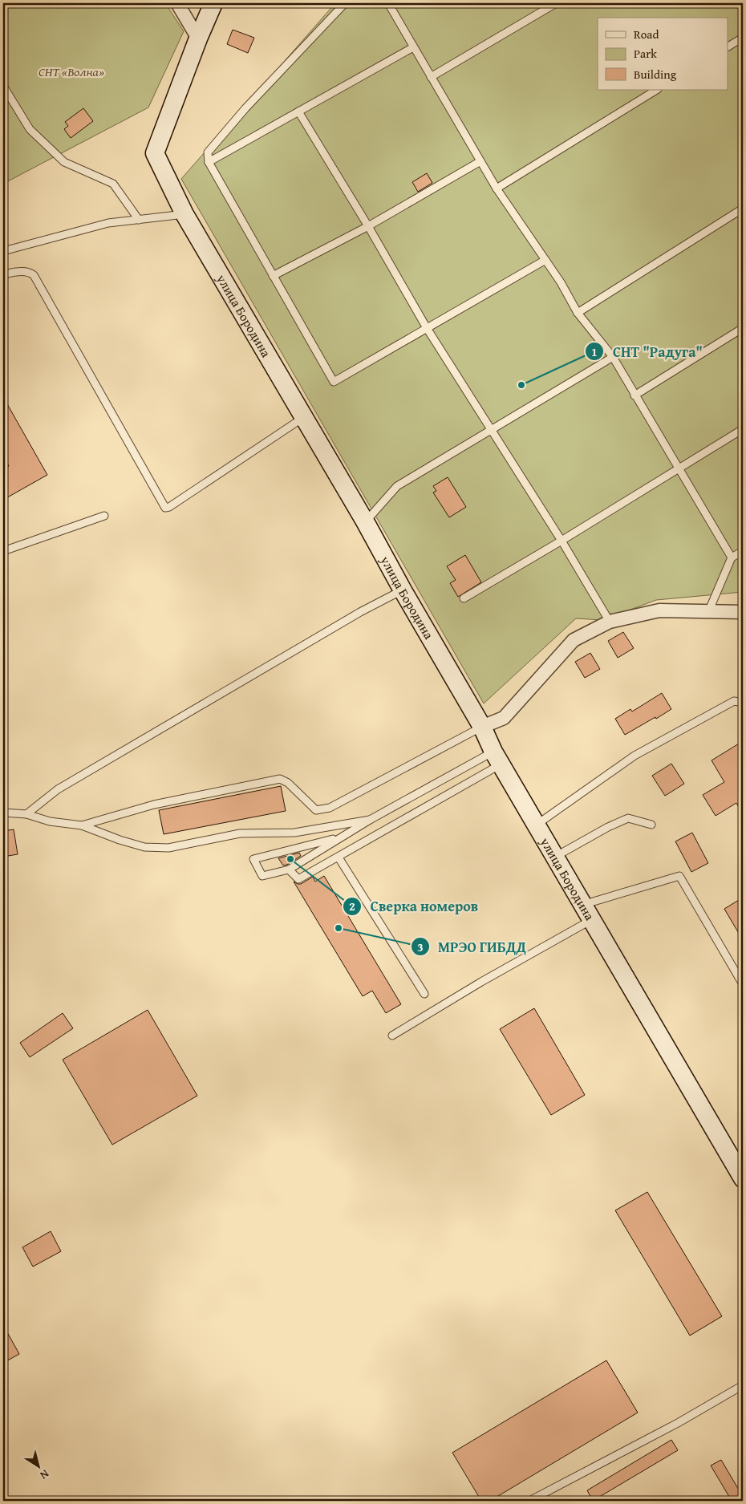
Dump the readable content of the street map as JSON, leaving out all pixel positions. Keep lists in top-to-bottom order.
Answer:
{
  "streets": {
    "main road": ["улица Бородина"]
  },
  "parks": ["СНТ «Волна»"],
  "places": ["СНТ \"Радуга\"", "Сверка номеров", "МРЭО ГИБДД"],
  "legend": ["Road", "Park", "Building"],
  "north": "bottom right"
}
